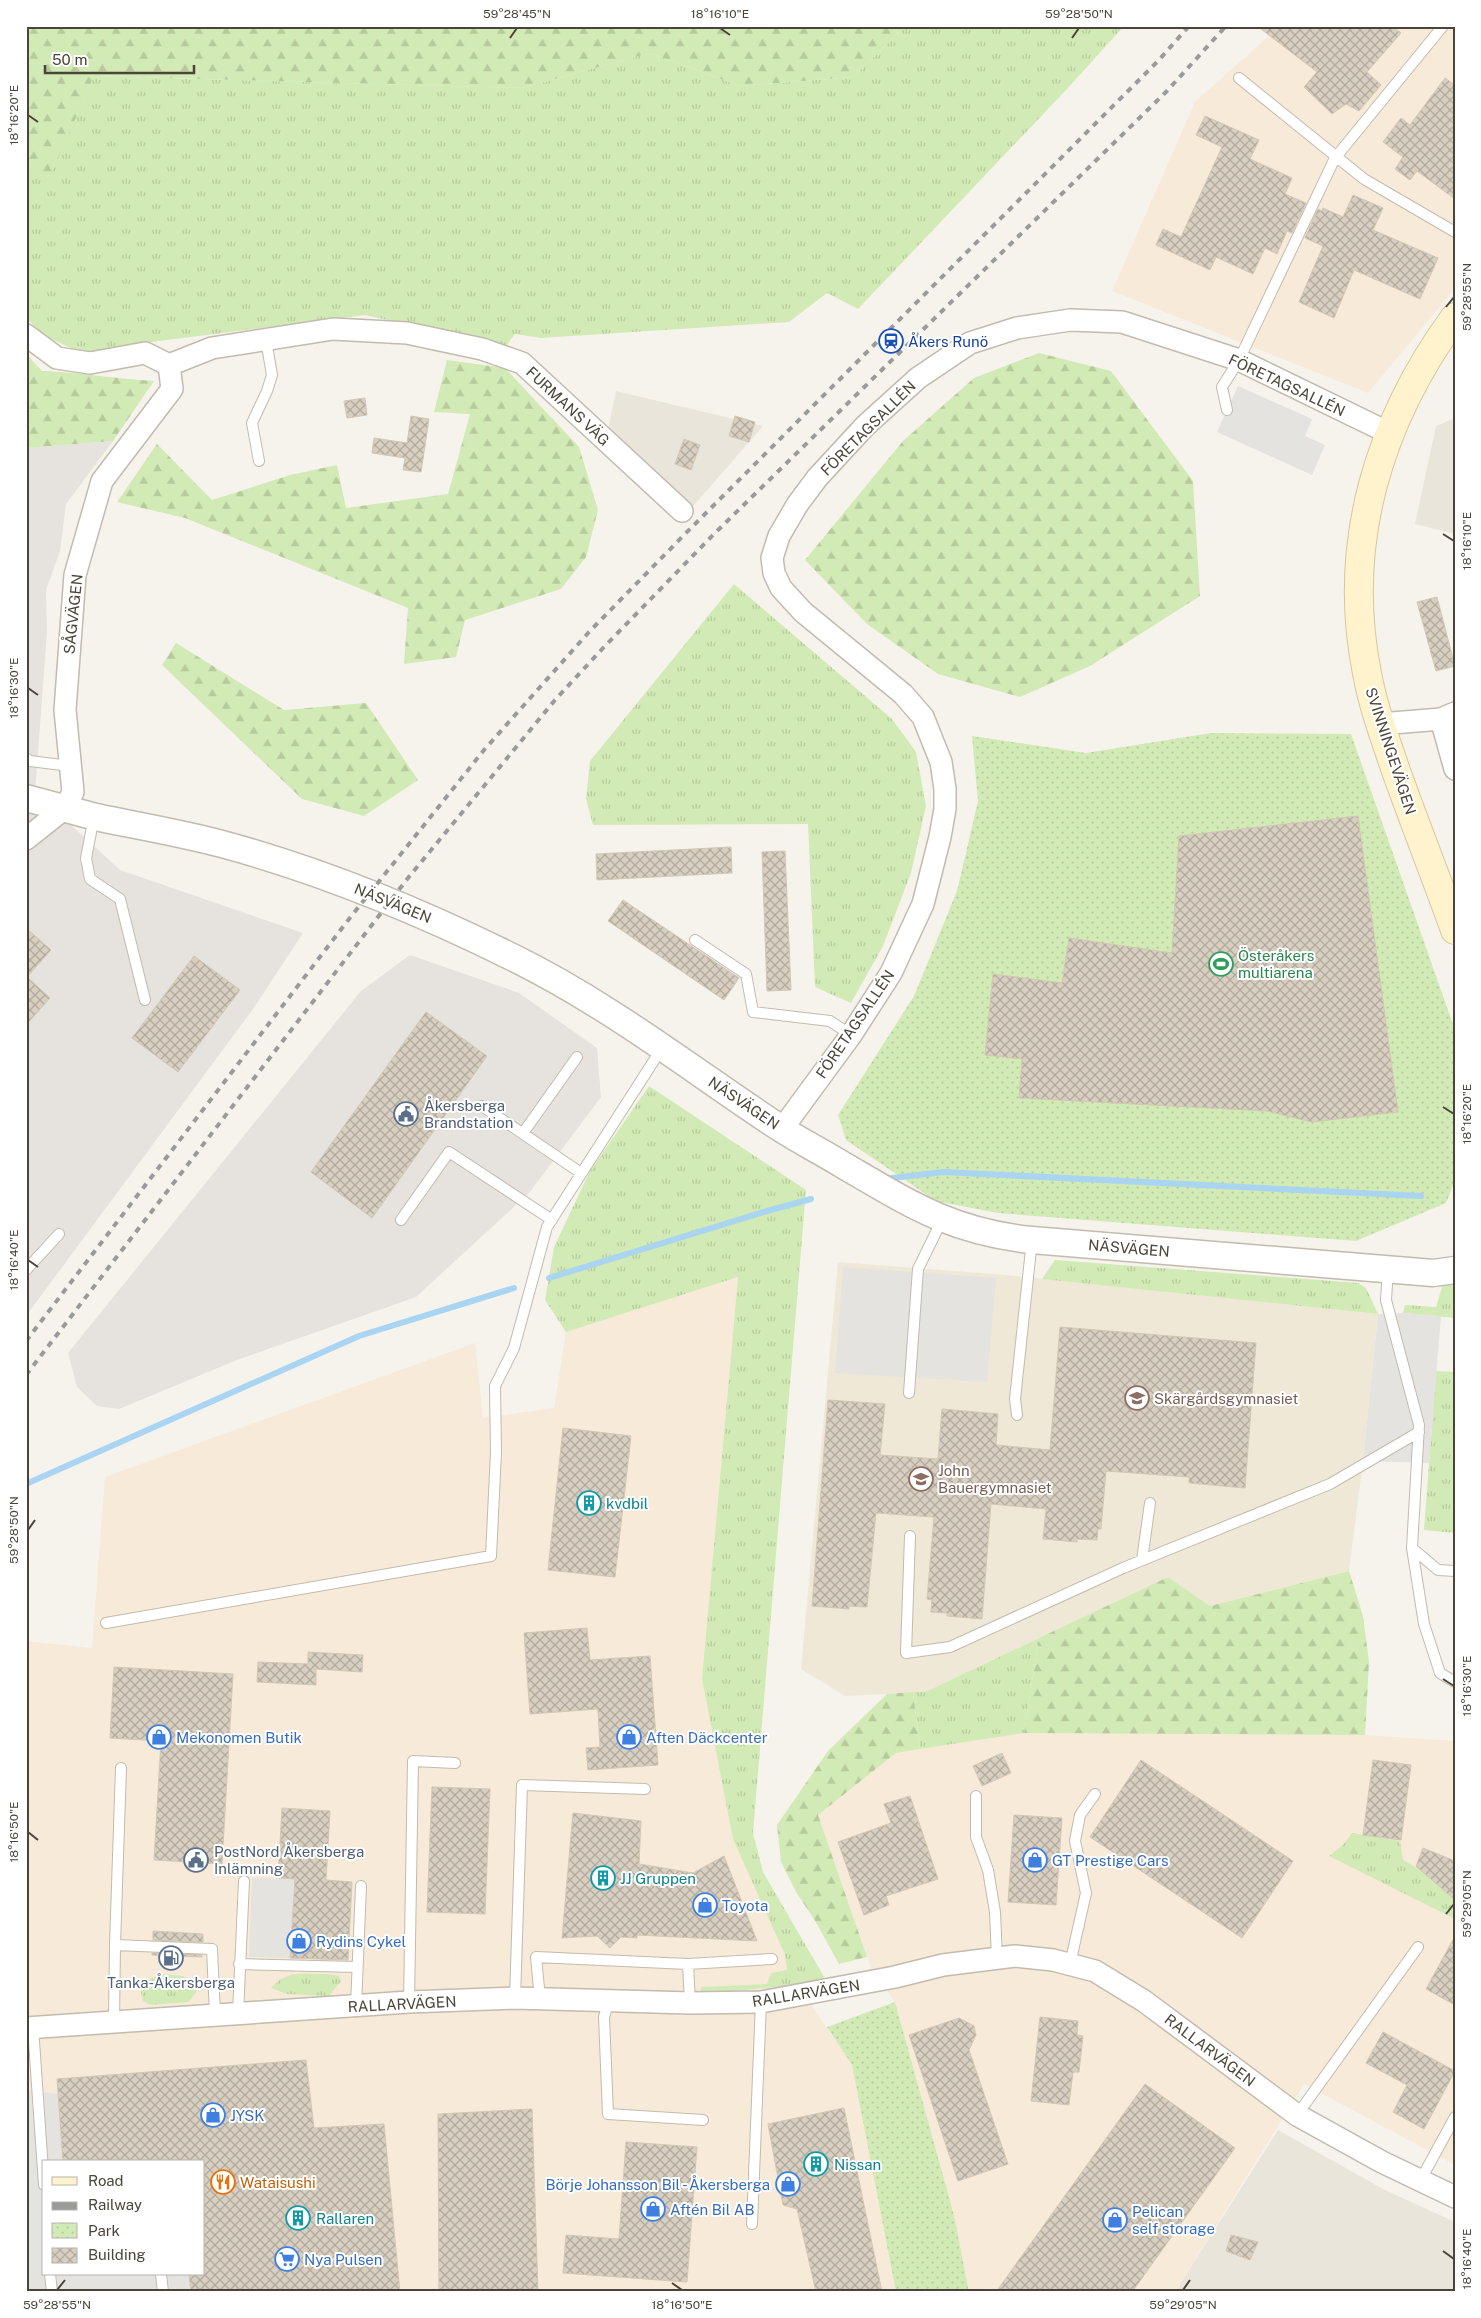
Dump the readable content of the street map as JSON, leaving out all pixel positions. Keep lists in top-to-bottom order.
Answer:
{
  "streets": {
    "main road": ["SVINNINGEVÄGEN"],
    "street": [
      "FÖRETAGSALLÉN",
      "FURMANS VÄG",
      "SÅGVÄGEN",
      "NÄSVÄGEN",
      "RALLARVÄGEN"
    ]
  },
  "crossings": [
    ["FÖRETAGSALLÉN", "SVINNINGEVÄGEN"],
    ["FÖRETAGSALLÉN", "NÄSVÄGEN"],
    ["FURMANS VÄG", "SÅGVÄGEN"],
    ["SÅGVÄGEN", "NÄSVÄGEN"]
  ],
  "places": {
    "station": ["Åkers Runö"],
    "sports": ["Österåkers multiarena"],
    "public building": ["Åkersberga Brandstation", "PostNord Åkersberga Inlämning"],
    "school or university": ["Skärgårdsgymnasiet", "John Bauergymnasiet"],
    "building": [
      "kvdbil",
      "JJ Gruppen",
      "Nissan",
      "Rallaren"
    ],
    "shop": [
      "Mekonomen Butik",
      "Aften Däckcenter",
      "GT Prestige Cars",
      "Toyota",
      "Rydins Cykel",
      "JYSK",
      "Börje Johansson Bil - Åkersberga",
      "Aftén Bil AB",
      "Pelican self storage"
    ],
    "fuel station": ["Tanka-Åkersberga"],
    "restaurant": ["Wataisushi"],
    "supermarket": ["Nya Pulsen"]
  },
  "legend": [
    "Road",
    "Railway",
    "Park",
    "Building"
  ],
  "scale_bar": "50 m",
  "coordinates": [
    "59°28'45\"N",
    "18°16'10\"E",
    "59°28'50\"N",
    "18°16'20\"E",
    "59°28'55\"N",
    "18°16'30\"E",
    "18°16'40\"E",
    "18°16'50\"E",
    "59°29'05\"N"
  ]
}
